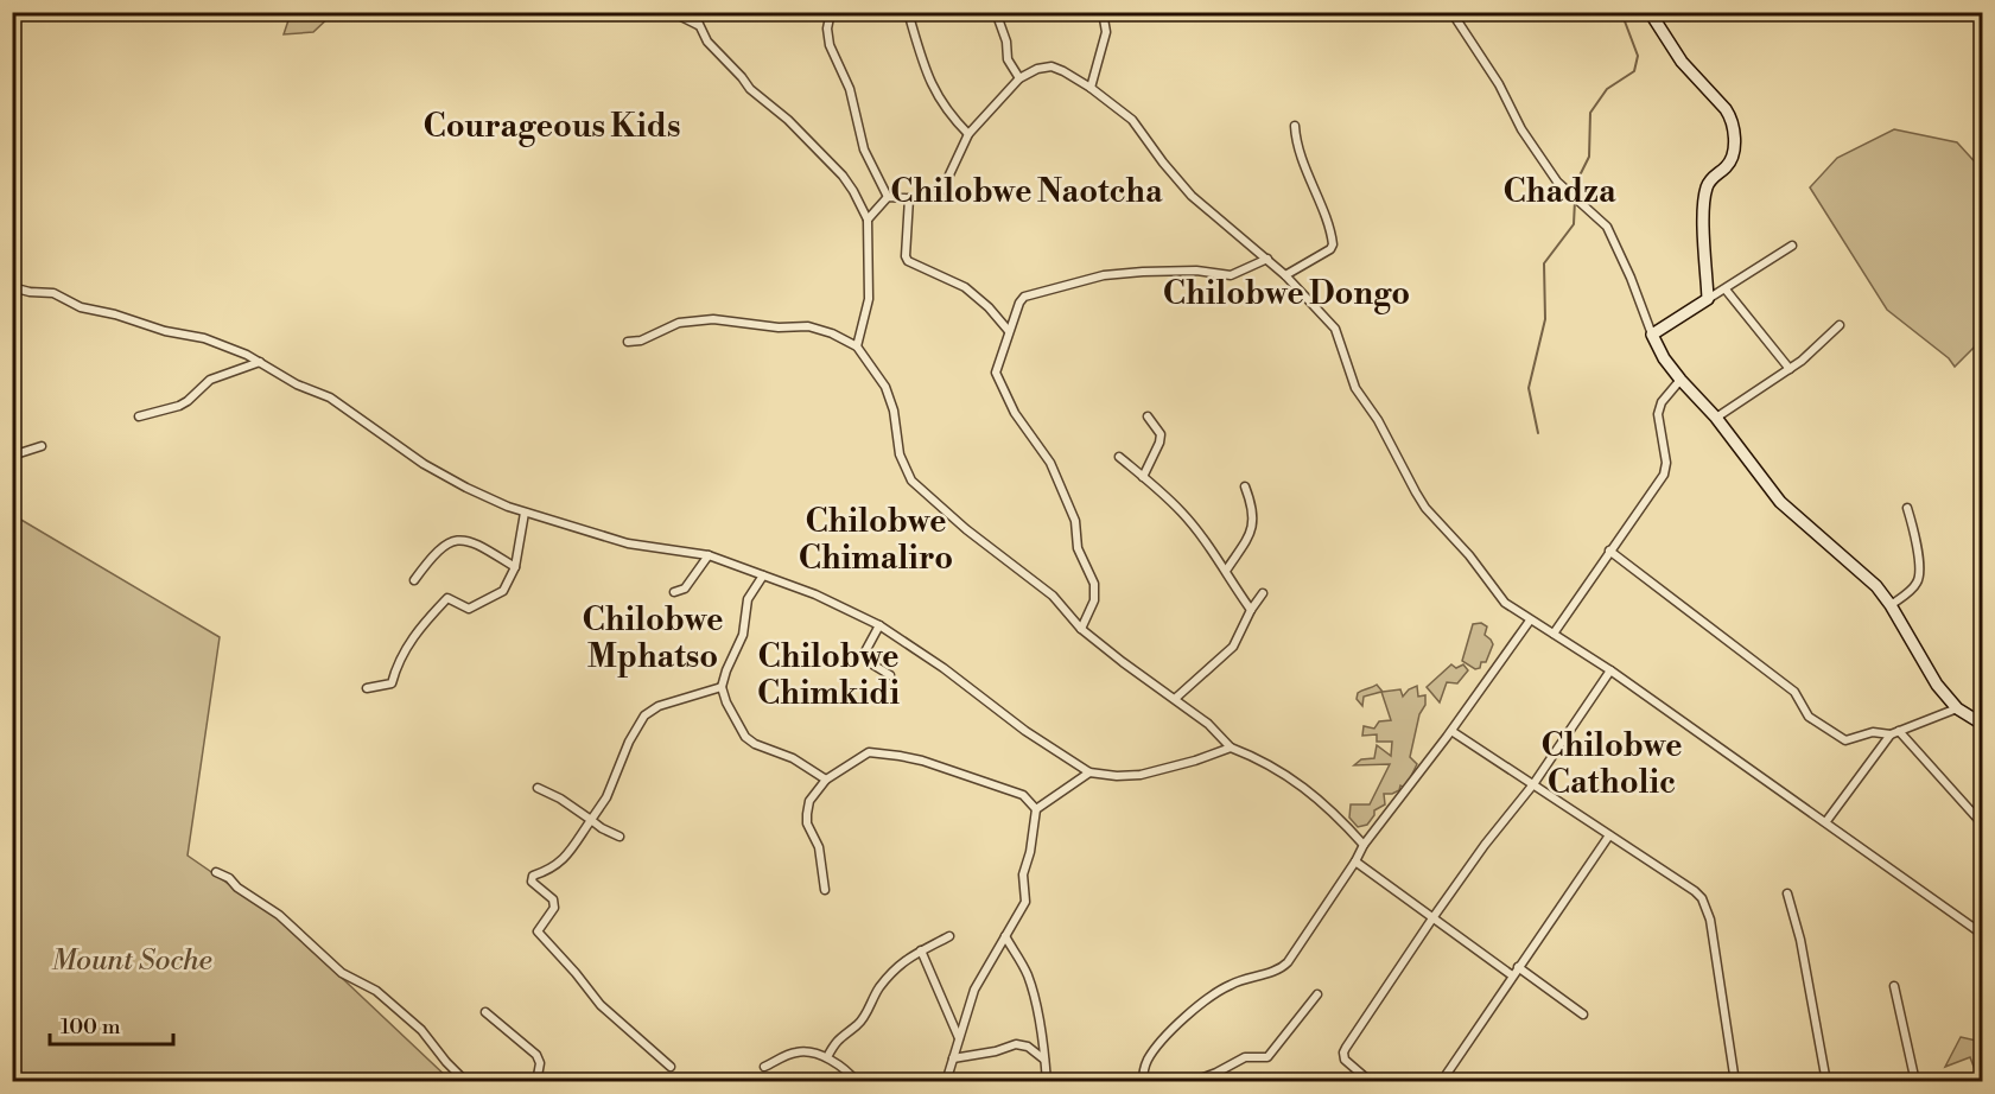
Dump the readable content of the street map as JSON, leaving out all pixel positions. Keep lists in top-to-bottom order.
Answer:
{
  "districts": [
    "Courageous Kids",
    "Chilobwe Naotcha",
    "Chadza",
    "Chilobwe Dongo",
    "Chilobwe Chimaliro",
    "Chilobwe Mphatso",
    "Chilobwe Chimkidi",
    "Chilobwe Catholic"
  ],
  "parks": ["Mount Soche"],
  "scale_bar": "100 m"
}
